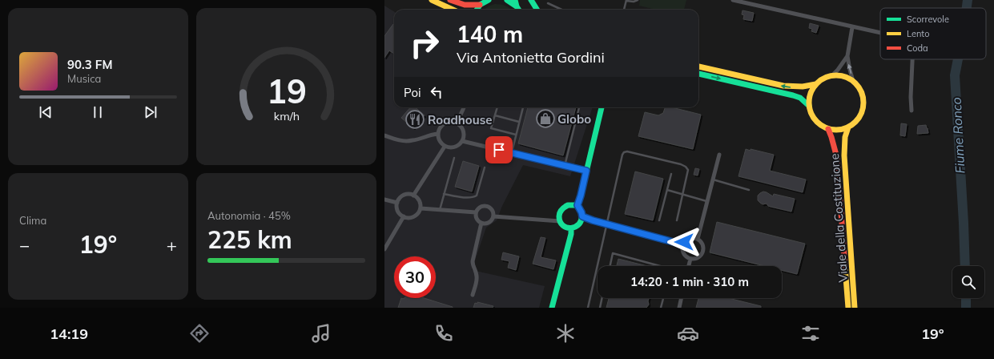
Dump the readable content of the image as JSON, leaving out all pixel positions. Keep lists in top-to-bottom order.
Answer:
{
  "streets": {
    "main road": ["Viale della Costituzione"]
  },
  "water": ["Fiume Ronco"],
  "places": {
    "shop": ["Globo"],
    "restaurant": ["Roadhouse"]
  },
  "legend": ["Scorrevole", "Lento", "Coda"],
  "page": {
    "turn": ["140 m", "Via Antonietta Gordini"],
    "song": ["90.3 FM", "Musica"],
    "then": "Poi",
    "tile": [
      "Clima",
      ["Autonomia · 45%", "225 km"]
    ],
    "heat": ["−", "19°", "+"],
    "limit": "30",
    "trip": "14:20 · 1 min · 310 m",
    "tabs": ["14:19", "19°"],
    "gauge": ["19", "km/h"]
  }
}
